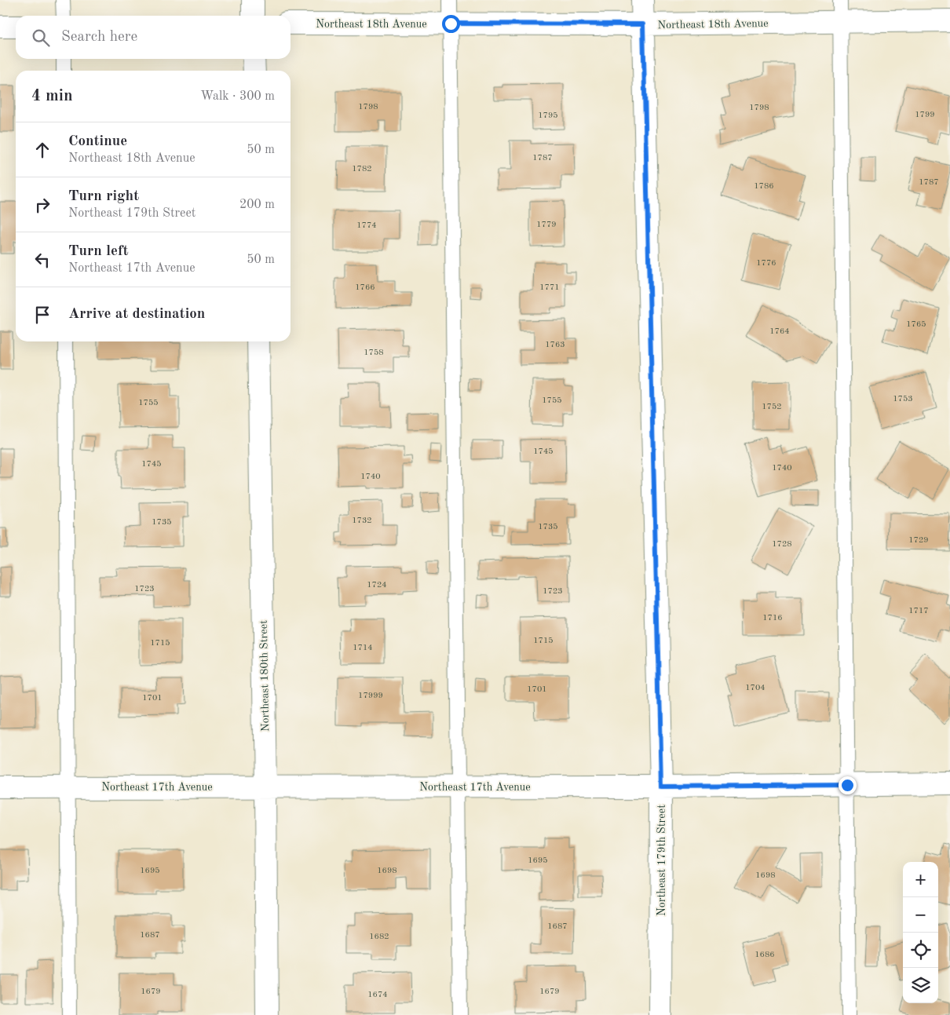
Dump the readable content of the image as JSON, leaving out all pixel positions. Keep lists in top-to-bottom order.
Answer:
{
  "streets": {
    "street": [
      "Northeast 18th Avenue",
      "Northeast 180th Street",
      "Northeast 17th Avenue",
      "Northeast 179th Street"
    ]
  },
  "crossings": [
    ["Northeast 18th Avenue", "Northeast 179th Street"],
    ["Northeast 180th Street", "Northeast 17th Avenue"],
    ["Northeast 17th Avenue", "Northeast 179th Street"]
  ],
  "house_numbers": [
    "1798",
    "1798",
    "1799",
    "1795",
    "1787",
    "1782",
    "1787",
    "1786",
    "1779",
    "1774",
    "1776",
    "1766",
    "1771",
    "1765",
    "1764",
    "1763",
    "1758",
    "1753",
    "1755",
    "1755",
    "1752",
    "1745",
    "1745",
    "1740",
    "1740",
    "1732",
    "1735",
    "1735",
    "1729",
    "1728",
    "1724",
    "1723",
    "1723",
    "1717",
    "1716",
    "1715",
    "1715",
    "1714",
    "1704",
    "1701",
    "17999",
    "1701",
    "1695",
    "1695",
    "1698",
    "1698",
    "1687",
    "1687",
    "1682",
    "1686",
    "1679",
    "1679",
    "1674"
  ],
  "page": {
    "search": "Search here",
    "heading": ["4 min", "Walk · 300 m"],
    "list": [
      ["Continue", "Northeast 18th Avenue", "50 m"],
      ["Turn right", "Northeast 179th Street", "200 m"],
      ["Turn left", "Northeast 17th Avenue", "50 m"],
      "Arrive at destination"
    ],
    "map_buttons": ["+", "−"]
  }
}
